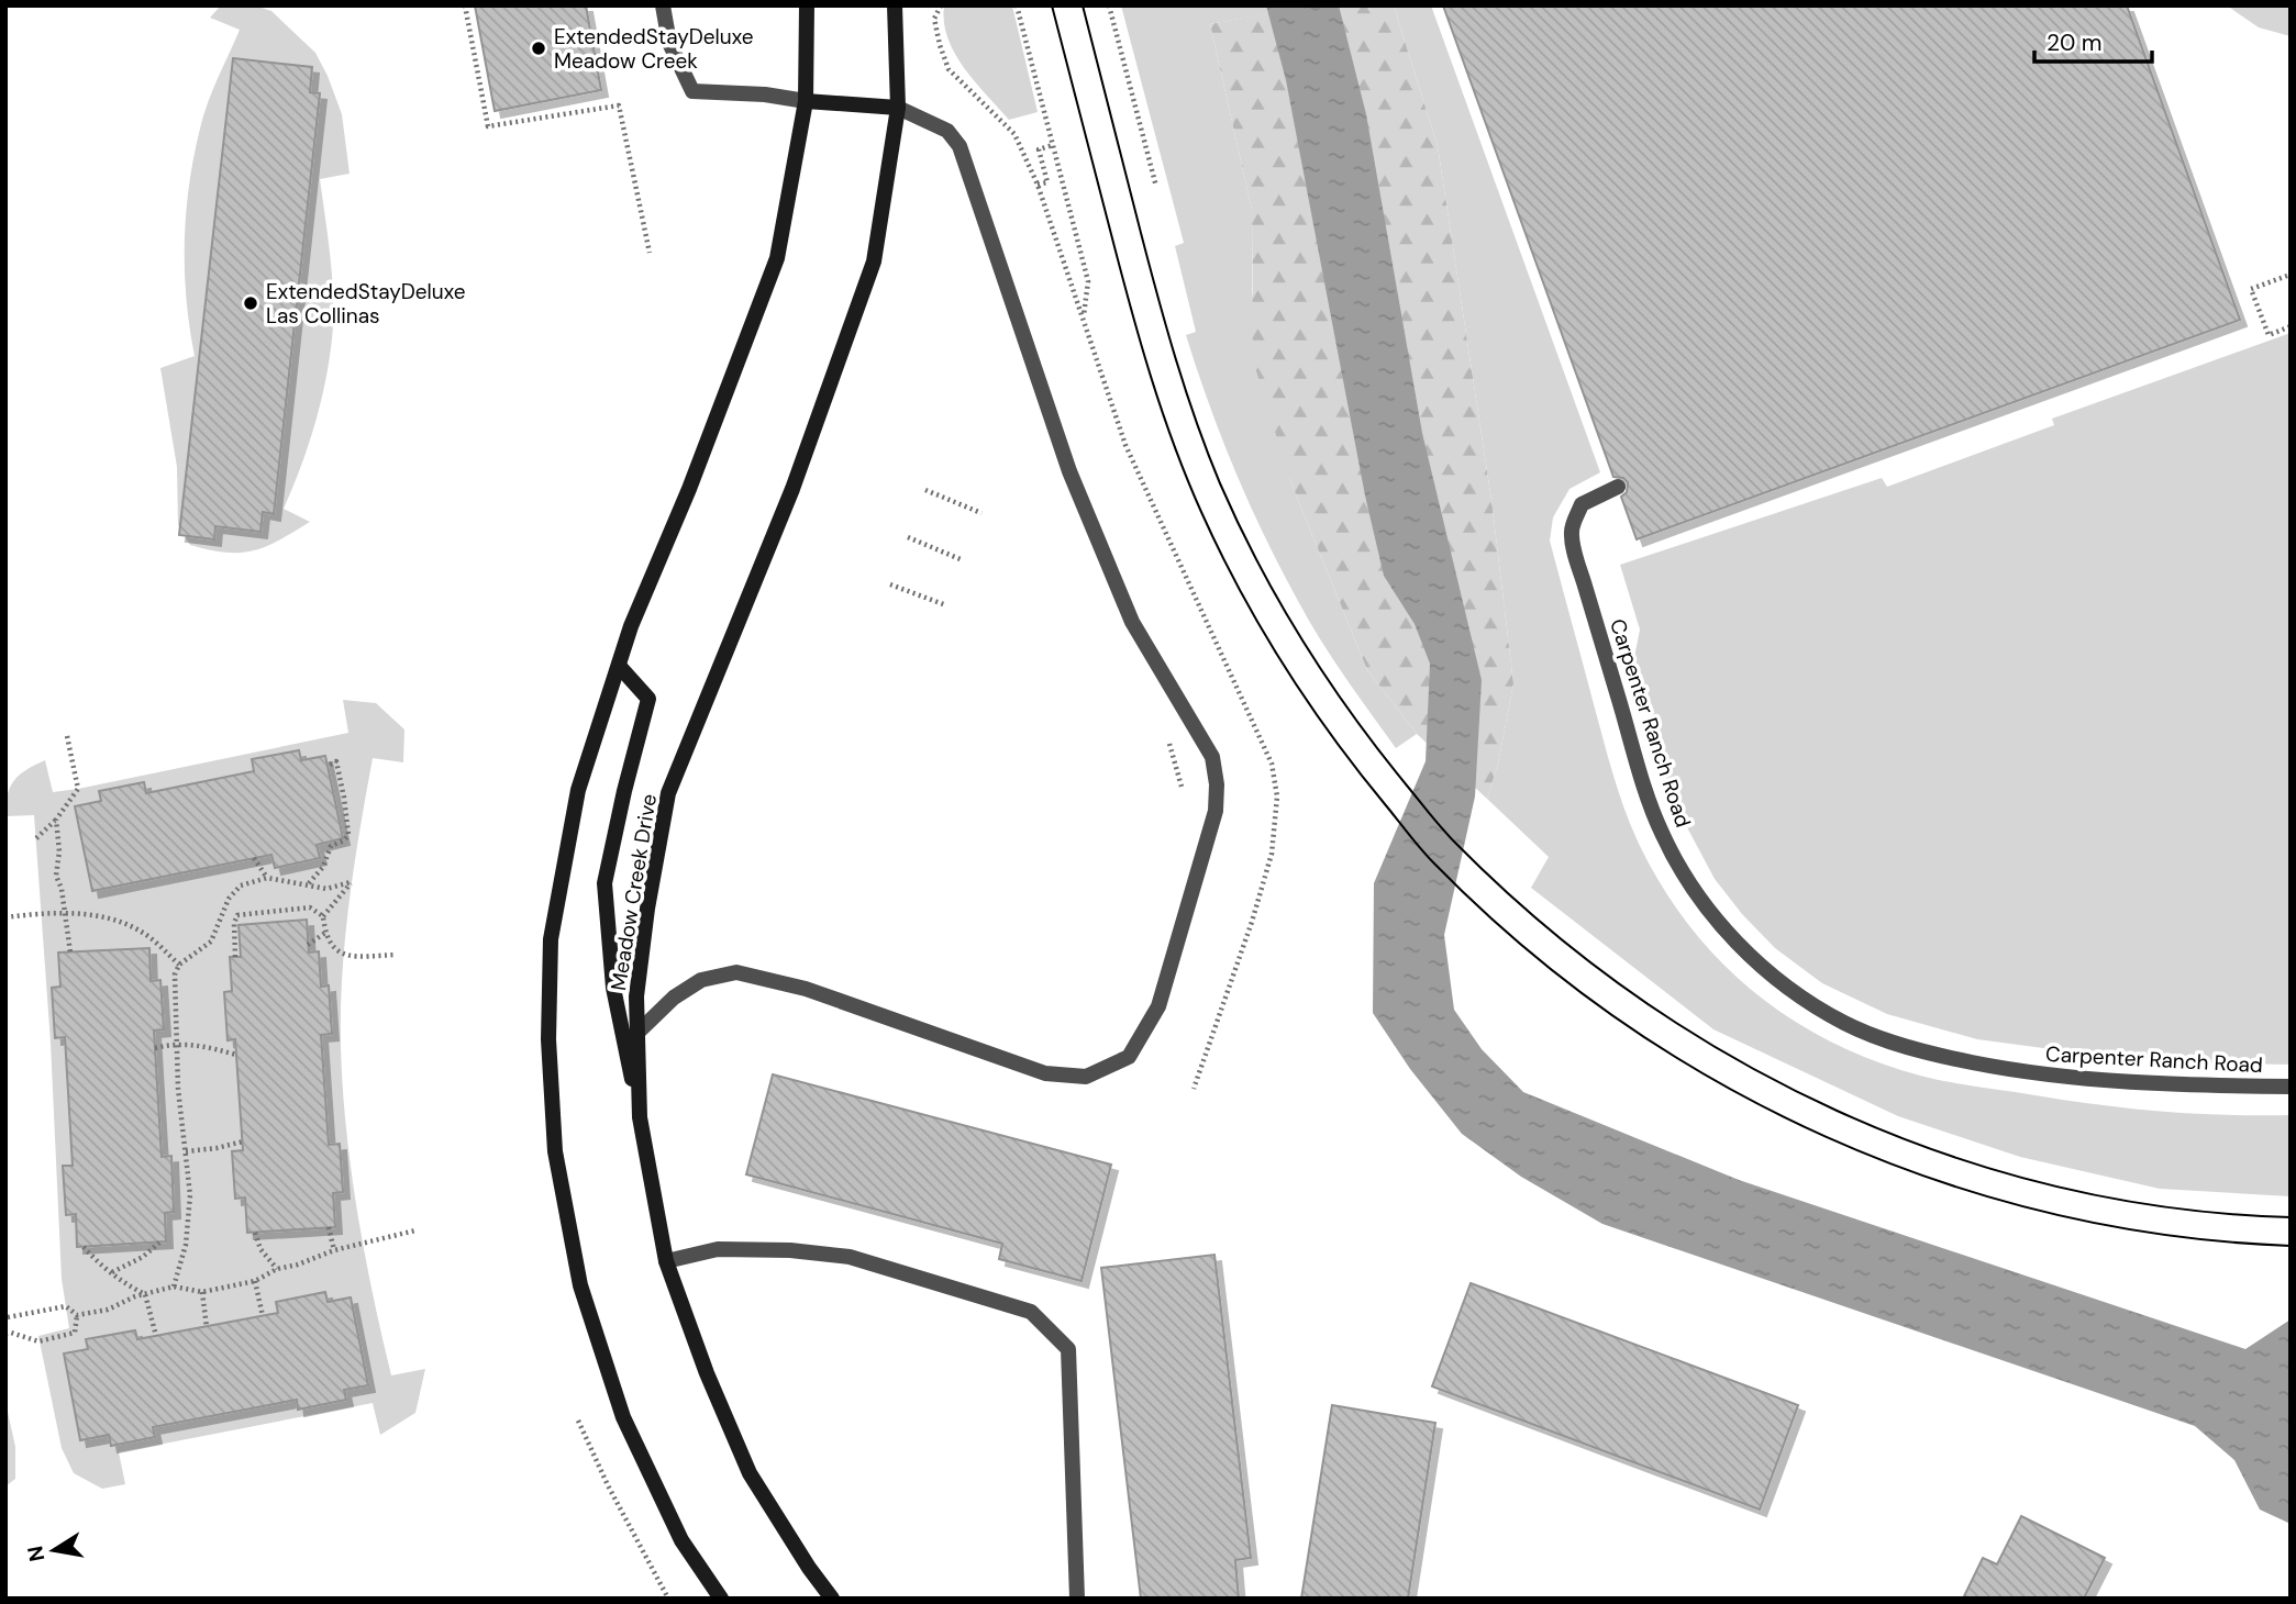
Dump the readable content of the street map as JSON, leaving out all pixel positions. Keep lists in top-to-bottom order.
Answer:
{
  "streets": {
    "street": ["Meadow Creek Drive"],
    "lane": ["Carpenter Ranch Road"]
  },
  "places": ["ExtendedStayDeluxe Meadow Creek", "ExtendedStayDeluxe Las Collinas"],
  "scale_bar": "20 m",
  "north": "left"
}
